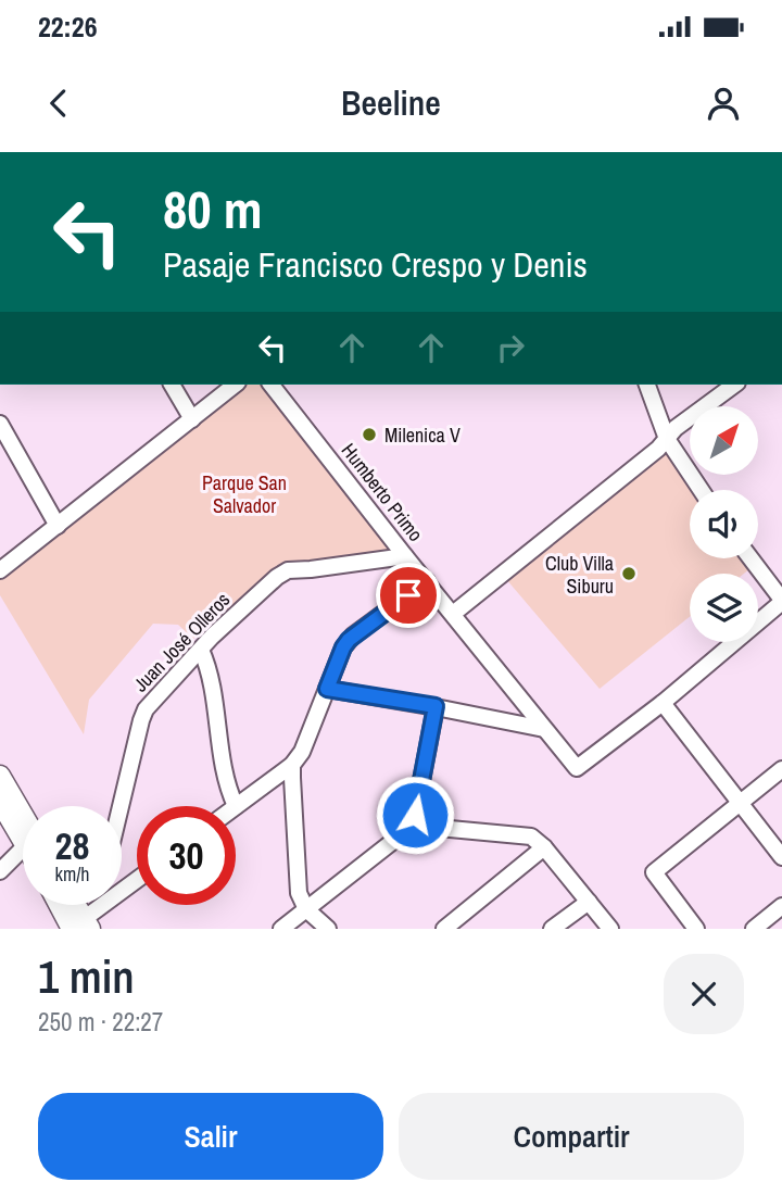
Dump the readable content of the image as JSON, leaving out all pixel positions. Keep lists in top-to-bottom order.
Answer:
{
  "streets": {
    "street": ["Humberto Primo", "Juan José Olleros"]
  },
  "crossings": [
    ["Humberto Primo", "Juan José Olleros"]
  ],
  "parks": ["Parque San Salvador"],
  "places": ["Milenica V", "Club Villa Siburu"],
  "north": "top right",
  "page": {
    "status": "22:26",
    "header": "Beeline",
    "turn": ["80 m", "Pasaje Francisco Crespo y Denis"],
    "speed": "28 km/h",
    "limit": "30",
    "heading": ["1 min", "250 m · 22:27"],
    "buttons": ["Salir", "Compartir"]
  }
}
